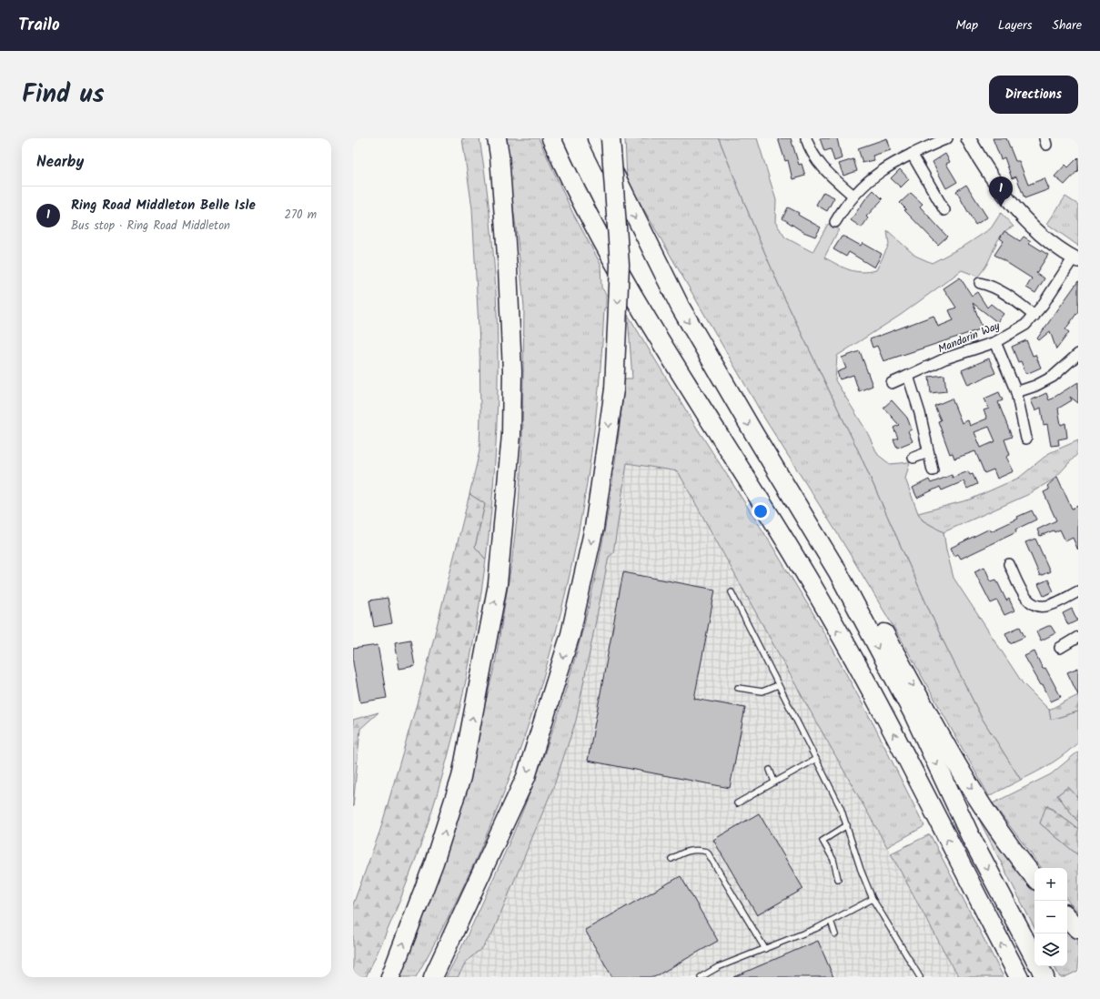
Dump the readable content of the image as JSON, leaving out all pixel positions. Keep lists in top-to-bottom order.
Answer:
{
  "streets": {
    "street": ["Mandarin Way"]
  },
  "page": {
    "header": "Trailo",
    "nav": ["Map", "Layers", "Share"],
    "title": "Find us",
    "buttons": "Directions",
    "heading": "Nearby",
    "pins": "1",
    "list": [
      {
        "mark": "1",
        "name": "Ring Road Middleton Belle Isle",
        "note": "Bus stop · Ring Road Middleton",
        "value": "270 m"
      }
    ],
    "map_buttons": ["+", "−"]
  }
}
